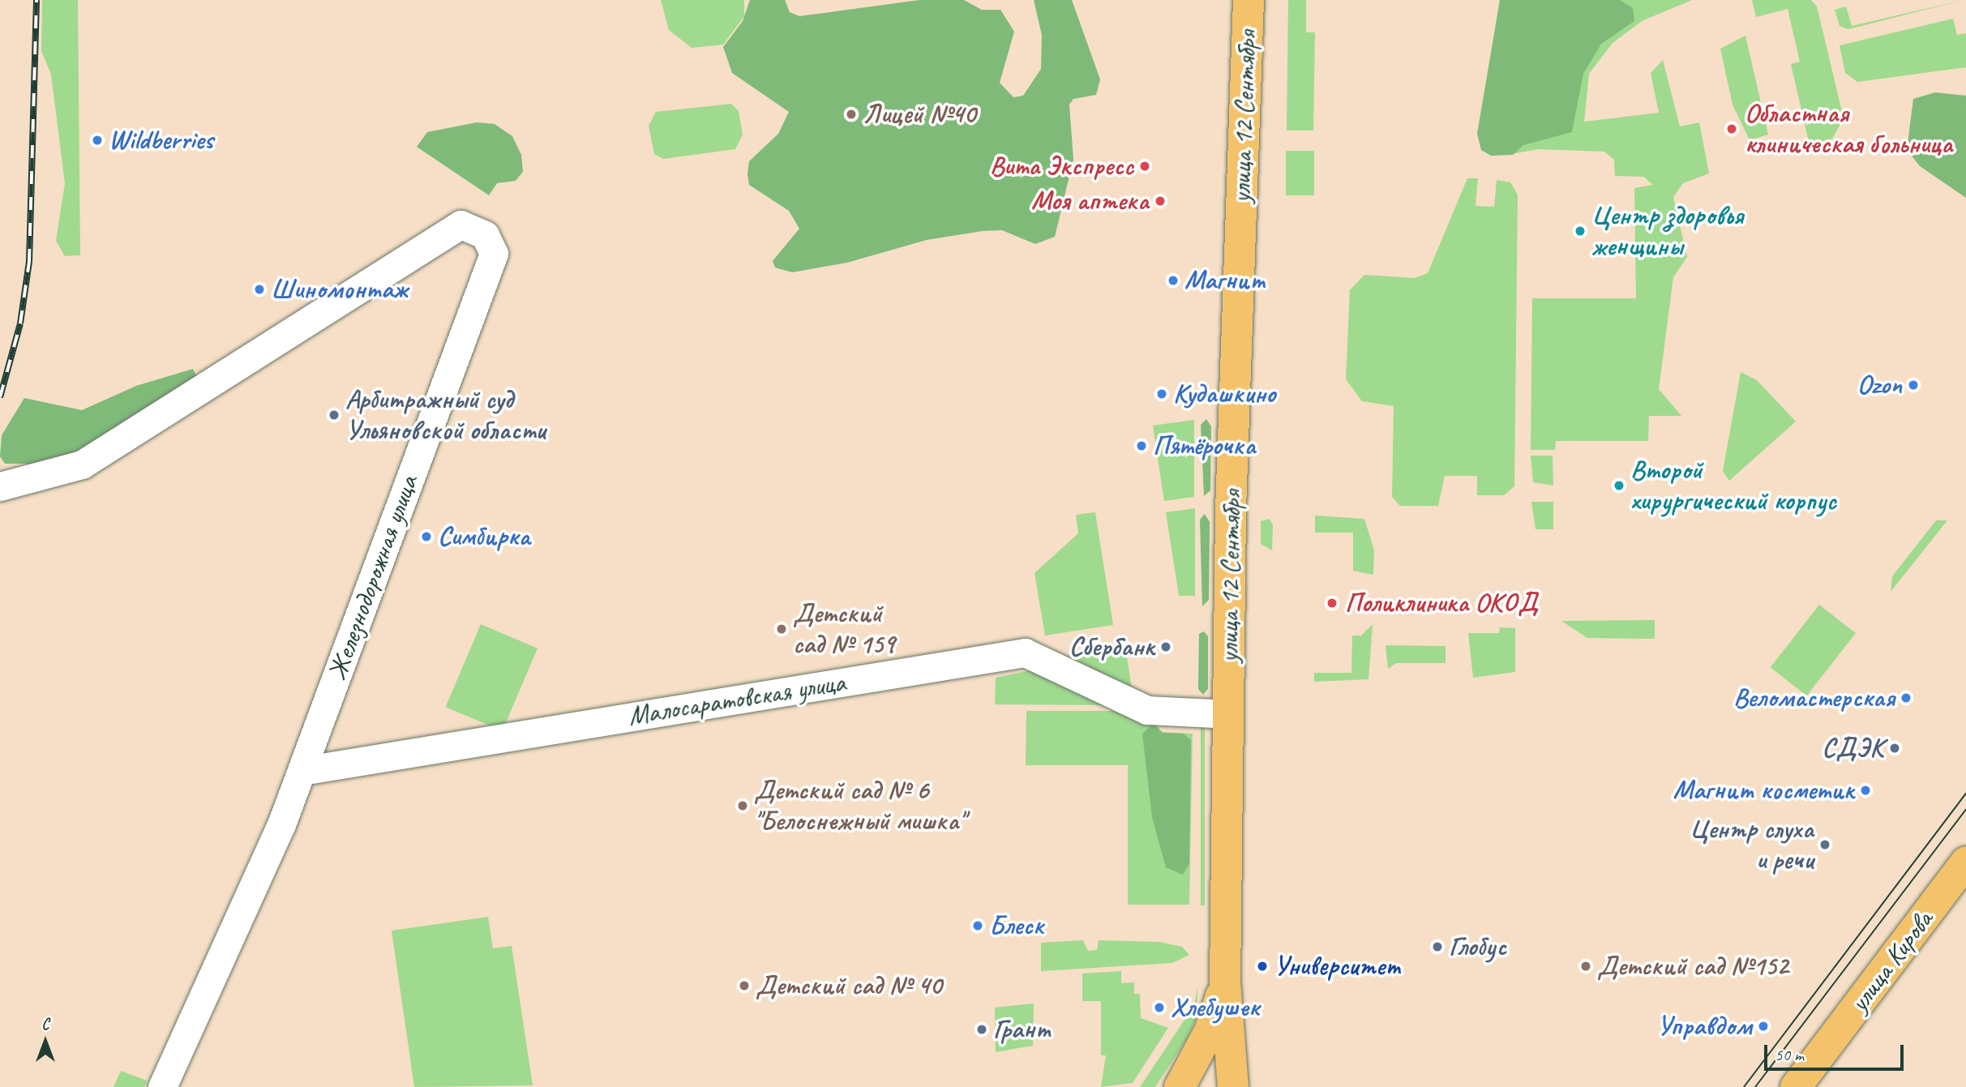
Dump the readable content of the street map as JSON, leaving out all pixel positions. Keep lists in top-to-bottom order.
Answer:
{
  "streets": {
    "main road": ["улица 12 Сентября", "улица Кирова"],
    "street": ["Железнодорожная улица", "Малосаратовская улица"]
  },
  "crossings": [
    ["улица 12 Сентября", "Малосаратовская улица"],
    ["Железнодорожная улица", "Малосаратовская улица"]
  ],
  "places": [
    "Лицей №40",
    "Областная клиническая больница",
    "Wildberries",
    "Вита Экспресс",
    "Моя аптека",
    "Центр здоровья женщины",
    "Магнит",
    "Шиномонтаж",
    "Ozon",
    "Кудашкино",
    "Арбитражный суд Ульяновской области",
    "Пятёрочка",
    "Второй хирургический корпус",
    "Симбирка",
    "Поликлиника ОКОД",
    "Детский сад № 159",
    "Сбербанк",
    "Веломастерская",
    "СДЭК",
    "Магнит косметик",
    "Детский сад № 6 \"Белоснежный мишка\"",
    "Центр слуха и речи",
    "Блеск",
    "Глобус",
    "Университет",
    "Детский сад №152",
    "Детский сад № 40",
    "Хлебушек",
    "Управдом",
    "Грант"
  ],
  "scale_bar": "50 m",
  "north": "top"
}
